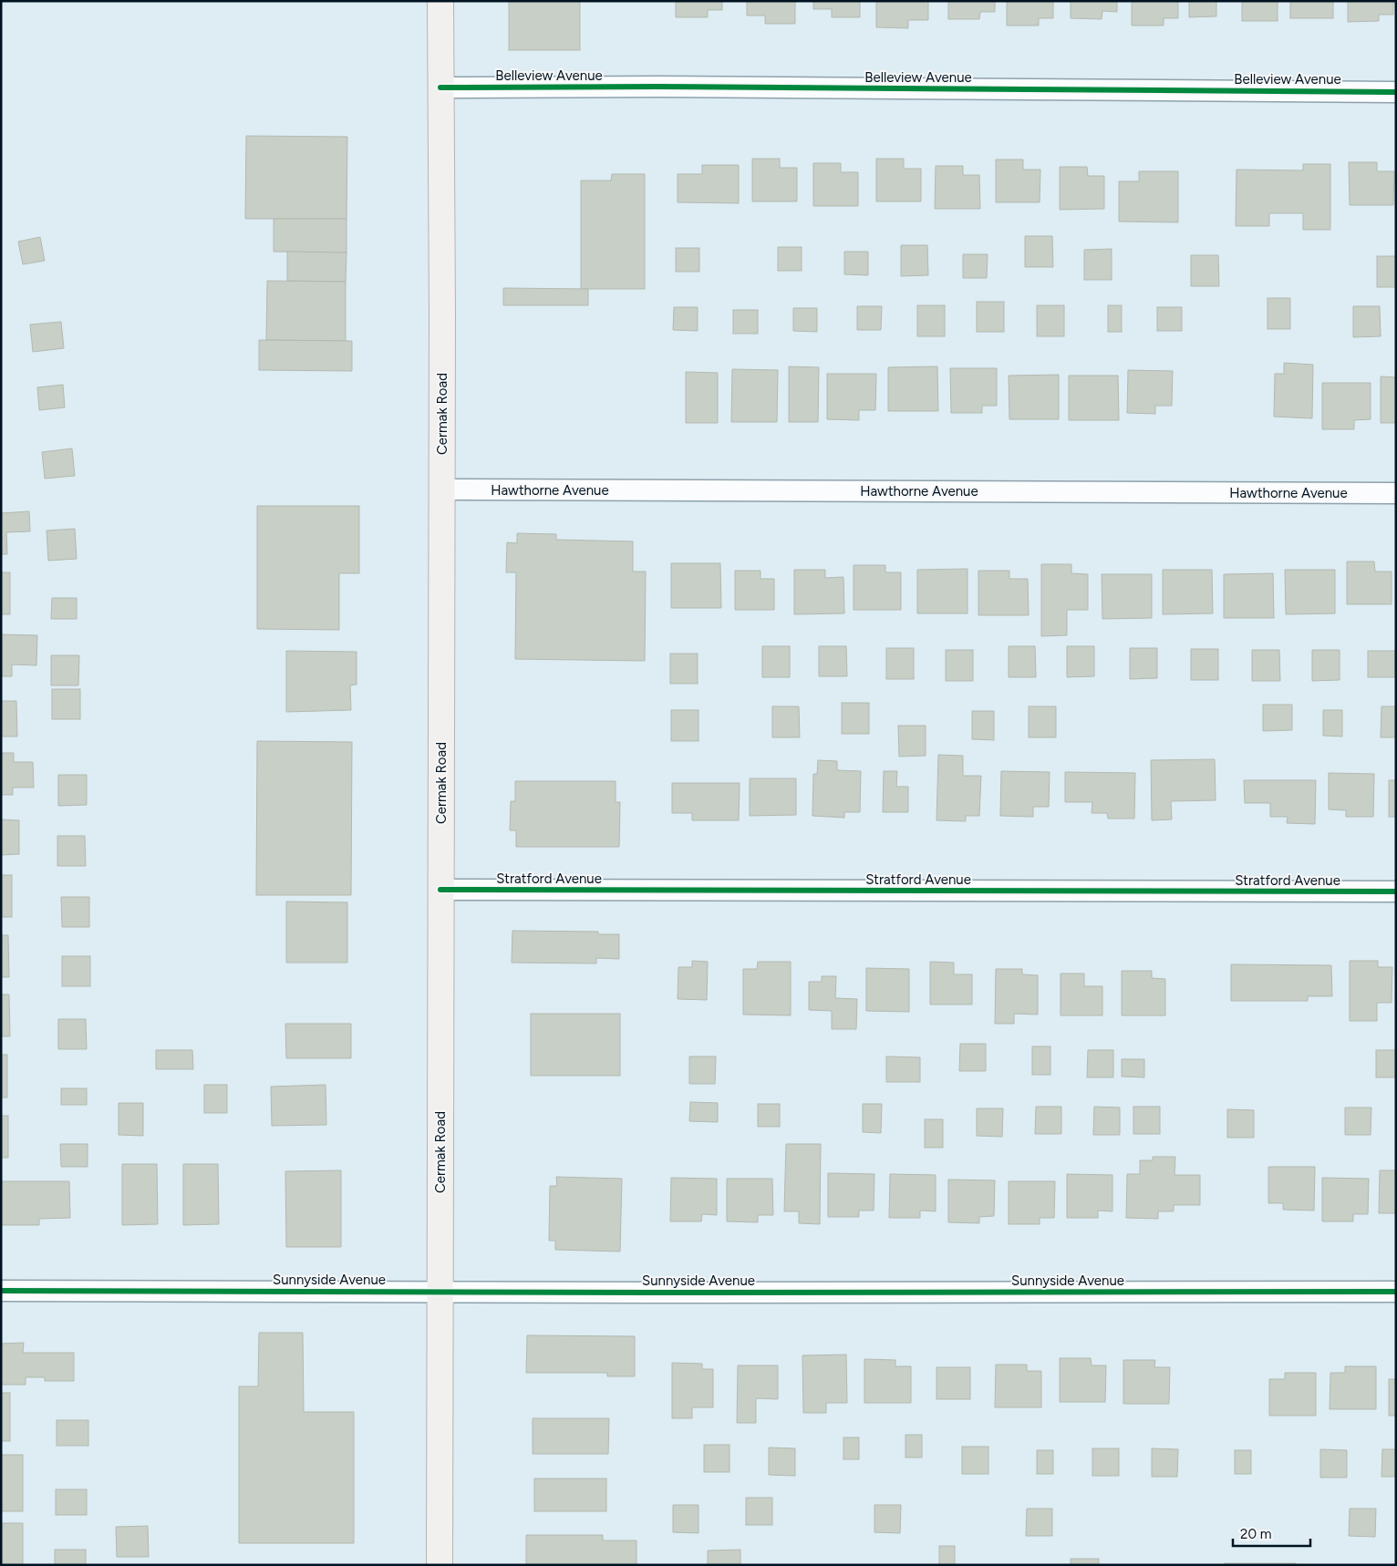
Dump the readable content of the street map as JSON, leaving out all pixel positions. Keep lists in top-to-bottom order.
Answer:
{
  "streets": {
    "main road": ["Cermak Road"],
    "street": [
      "Belleview Avenue",
      "Hawthorne Avenue",
      "Stratford Avenue",
      "Sunnyside Avenue"
    ]
  },
  "crossings": [
    ["Belleview Avenue", "Cermak Road"],
    ["Cermak Road", "Hawthorne Avenue"],
    ["Cermak Road", "Stratford Avenue"],
    ["Cermak Road", "Sunnyside Avenue"]
  ],
  "scale_bar": "20 m"
}
